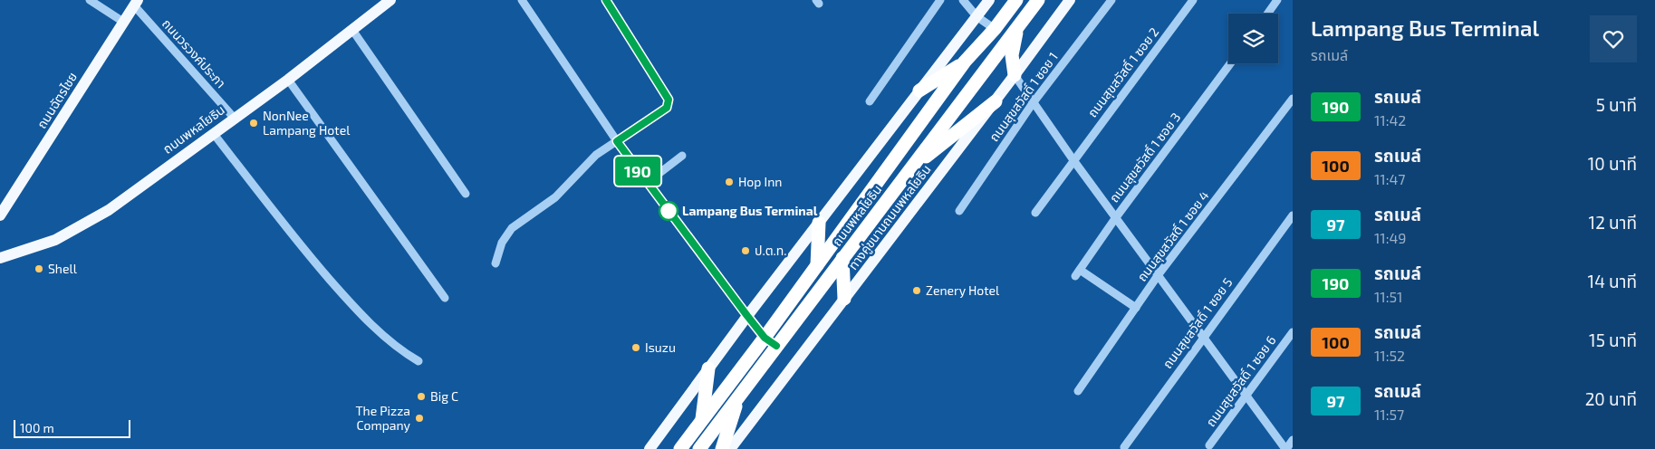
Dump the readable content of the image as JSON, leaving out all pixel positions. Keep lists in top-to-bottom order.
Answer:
{
  "streets": {
    "highway": ["ถนนพหลโยธิน"],
    "main road": ["ถนนฉัตรไชย", "ทางคู่ขนานถนนพหลโยธิน"],
    "street": [
      "ถนนวรวงค์ประภา",
      "ถนนสุขสวัสดิ์ 1 ซอย 2",
      "ถนนสุขสวัสดิ์ 1 ซอย 1",
      "ถนนสุขสวัสดิ์ 1 ซอย 3",
      "ถนนสุขสวัสดิ์ 1 ซอย 4",
      "ถนนสุขสวัสดิ์ 1 ซอย 5",
      "ถนนสุขสวัสดิ์ 1 ซอย 6"
    ]
  },
  "crossings": [
    ["ถนนวรวงค์ประภา", "ถนนฉัตรไชย"],
    ["ถนนวรวงค์ประภา", "ถนนพหลโยธิน"],
    ["ถนนสุขสวัสดิ์ 1 ซอย 3", "ถนนสุขสวัสดิ์ 1 ซอย 4"]
  ],
  "places": [
    "NonNee Lampang Hotel",
    "Hop Inn",
    "Lampang Bus Terminal",
    "ป.ต.ท.",
    "Shell",
    "Zenery Hotel",
    "Isuzu",
    "Big C",
    "The Pizza Company"
  ],
  "lines": ["bus line 190"],
  "scale_bar": "100 m",
  "page": {
    "on_map": "190",
    "heading": ["Lampang Bus Terminal", "รถเมล์"],
    "list": [
      {
        "mark": "190",
        "name": "รถเมล์",
        "note": "11:42",
        "value": "5 นาที"
      },
      {
        "mark": "100",
        "name": "รถเมล์",
        "note": "11:47",
        "value": "10 นาที"
      },
      {
        "mark": "97",
        "name": "รถเมล์",
        "note": "11:49",
        "value": "12 นาที"
      },
      {
        "mark": "190",
        "name": "รถเมล์",
        "note": "11:51",
        "value": "14 นาที"
      },
      {
        "mark": "100",
        "name": "รถเมล์",
        "note": "11:52",
        "value": "15 นาที"
      },
      {
        "mark": "97",
        "name": "รถเมล์",
        "note": "11:57",
        "value": "20 นาที"
      }
    ],
    "scale": "100 m"
  }
}
